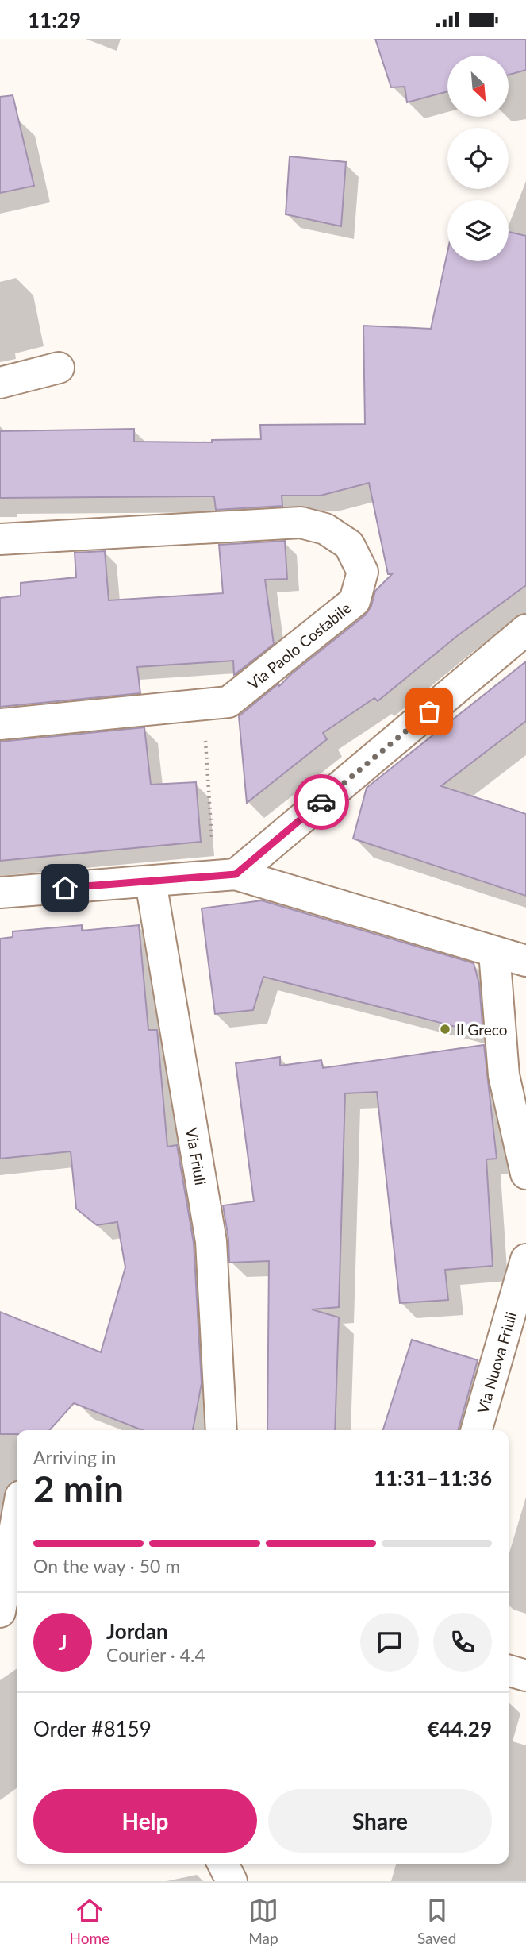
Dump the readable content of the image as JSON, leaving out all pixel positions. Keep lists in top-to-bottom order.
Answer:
{
  "streets": {
    "street": ["Via Paolo Costabile", "Via Friuli", "Via Nuova Friuli"]
  },
  "places": ["Il Greco"],
  "north": "bottom right",
  "page": {
    "status": "11:29",
    "heading": ["2 min", "Arriving in", "11:31–11:36"],
    "panel": [
      "Jordan",
      "Courier · 4.4",
      "Order #8159",
      "€44.29"
    ],
    "bar": "On the way · 50 m",
    "round": "J",
    "buttons": ["Help", "Share"],
    "tabs": ["Home", "Map", "Saved"]
  }
}
